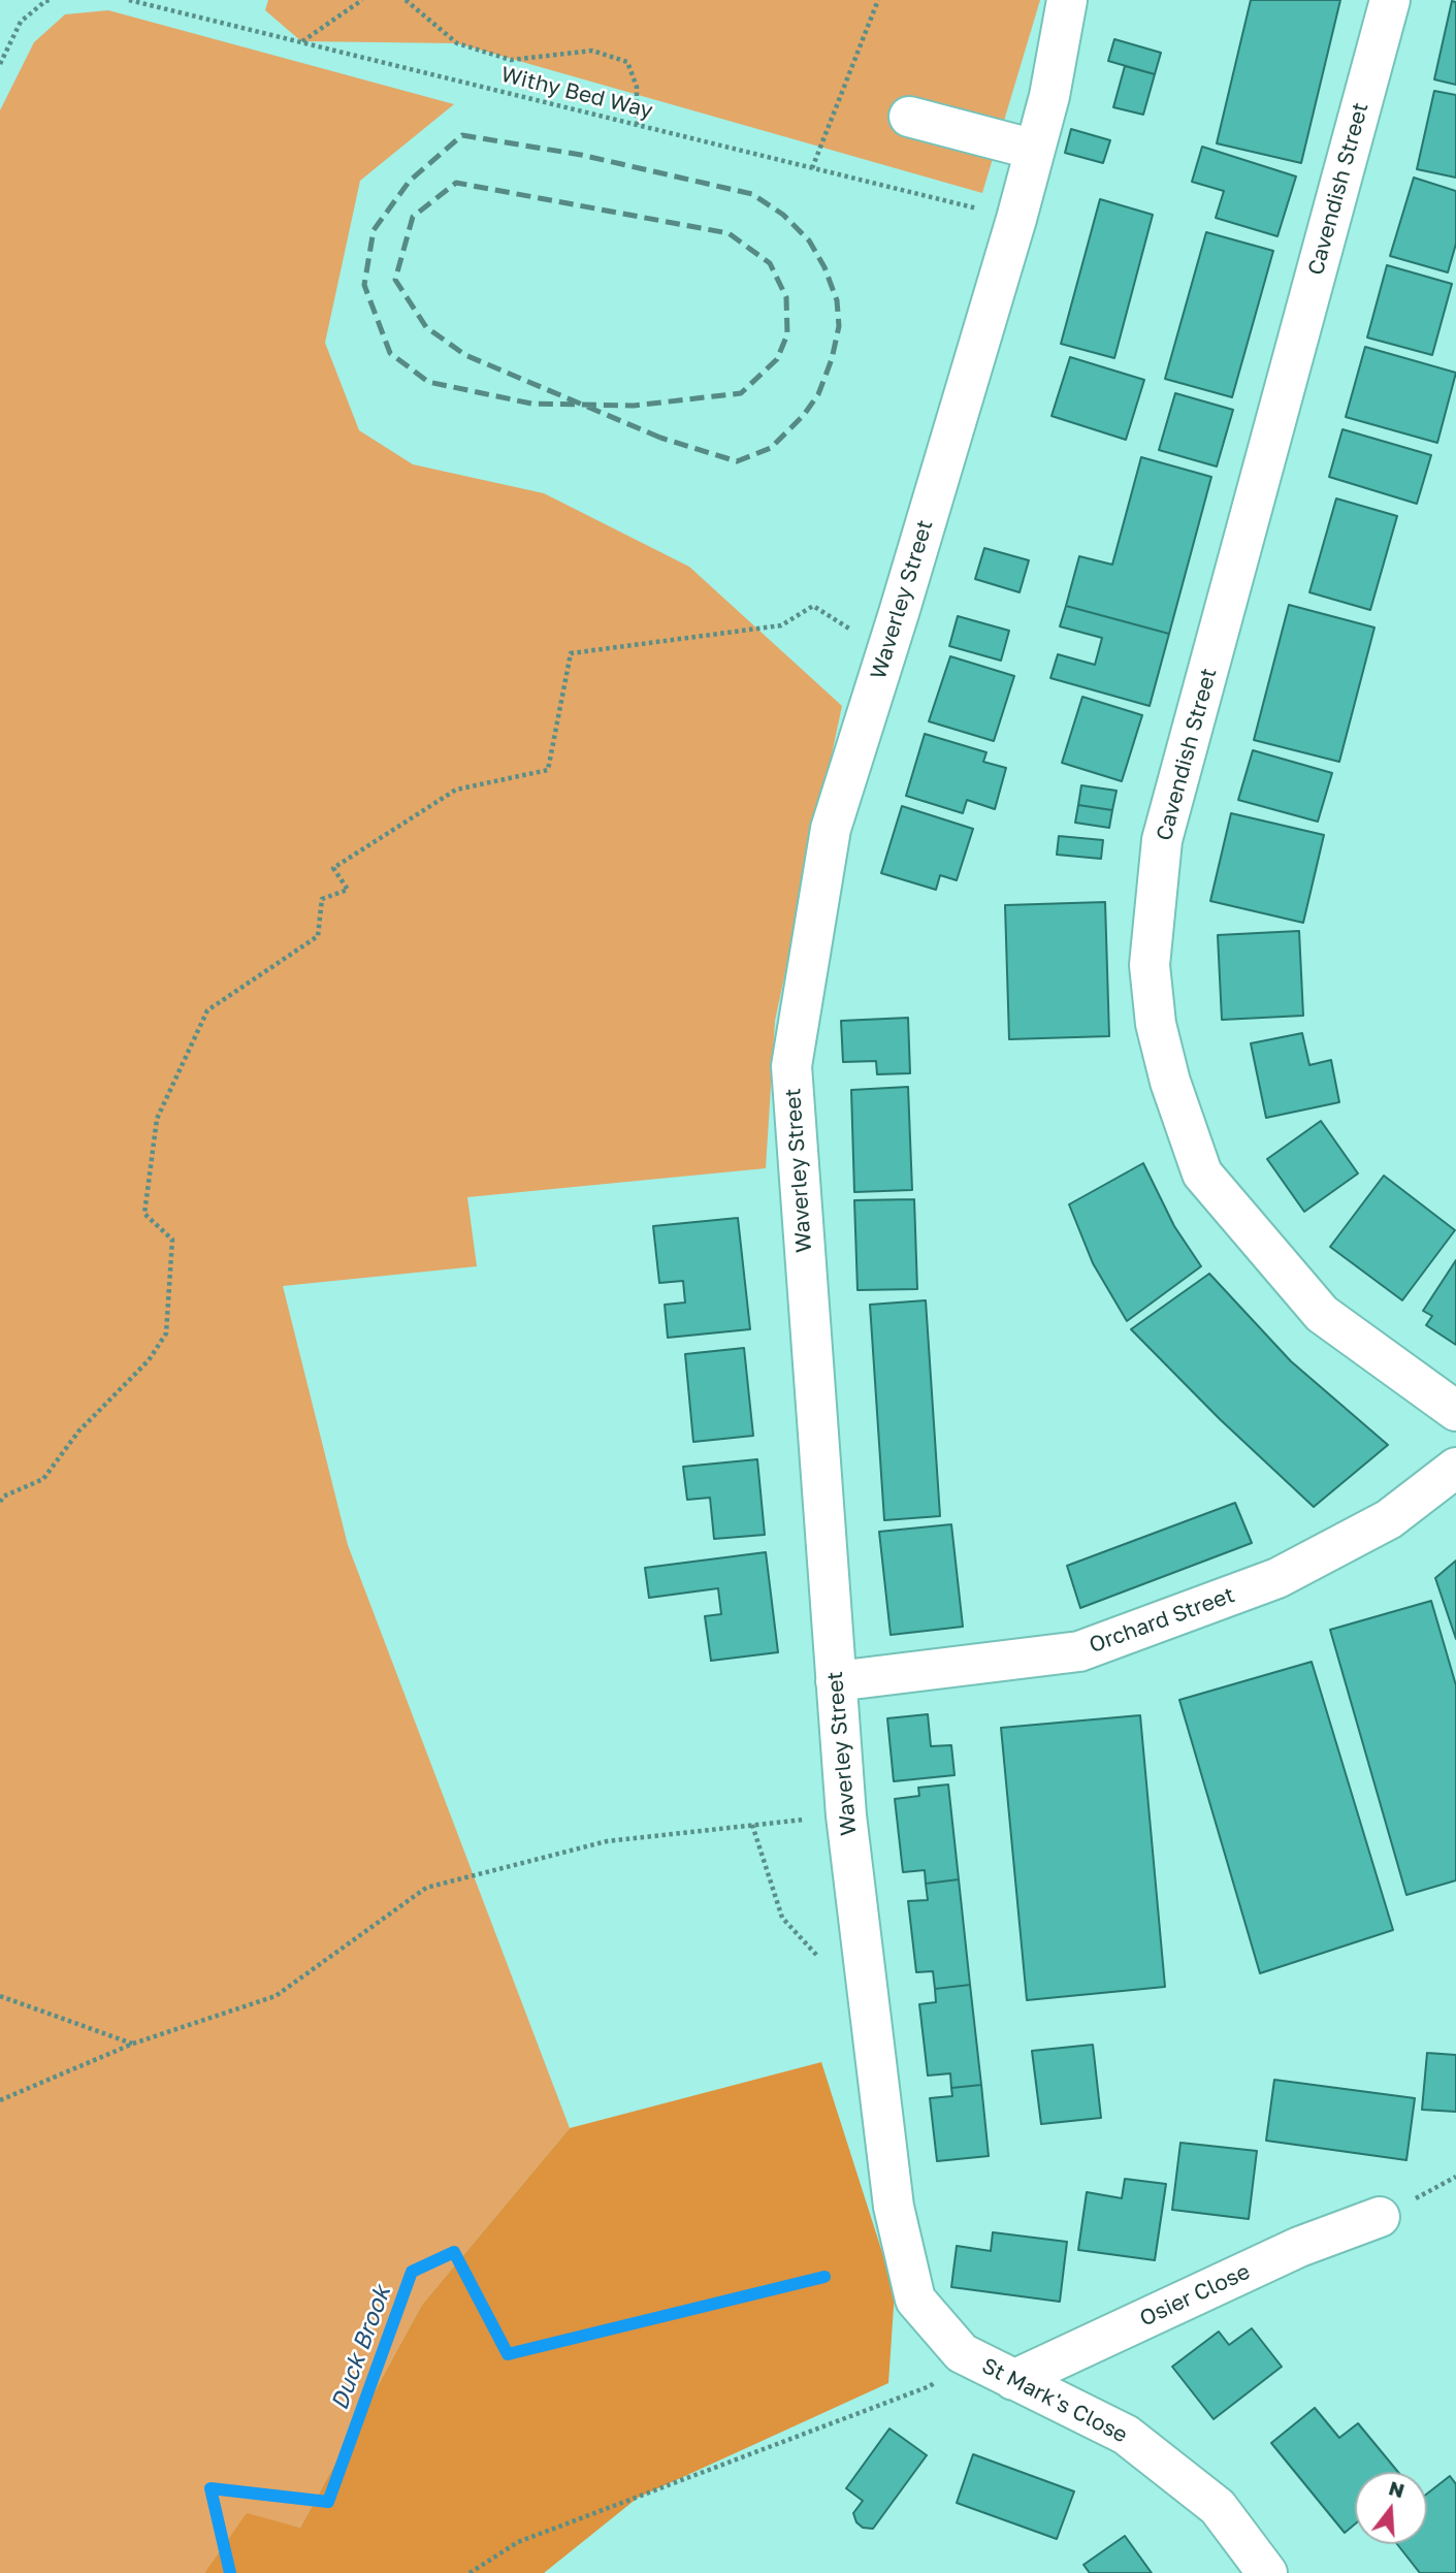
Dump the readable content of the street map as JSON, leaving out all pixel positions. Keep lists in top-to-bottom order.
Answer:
{
  "streets": {
    "street": [
      "Cavendish Street",
      "Waverley Street",
      "Orchard Street",
      "Osier Close",
      "St Mark's Close"
    ],
    "path": ["Withy Bed Way"]
  },
  "crossings": [
    ["Withy Bed Way", "Waverley Street"],
    ["Waverley Street", "Orchard Street"],
    ["Waverley Street", "St Mark's Close"],
    ["Osier Close", "St Mark's Close"]
  ],
  "water": ["Duck Brook"],
  "north": "top"
}
